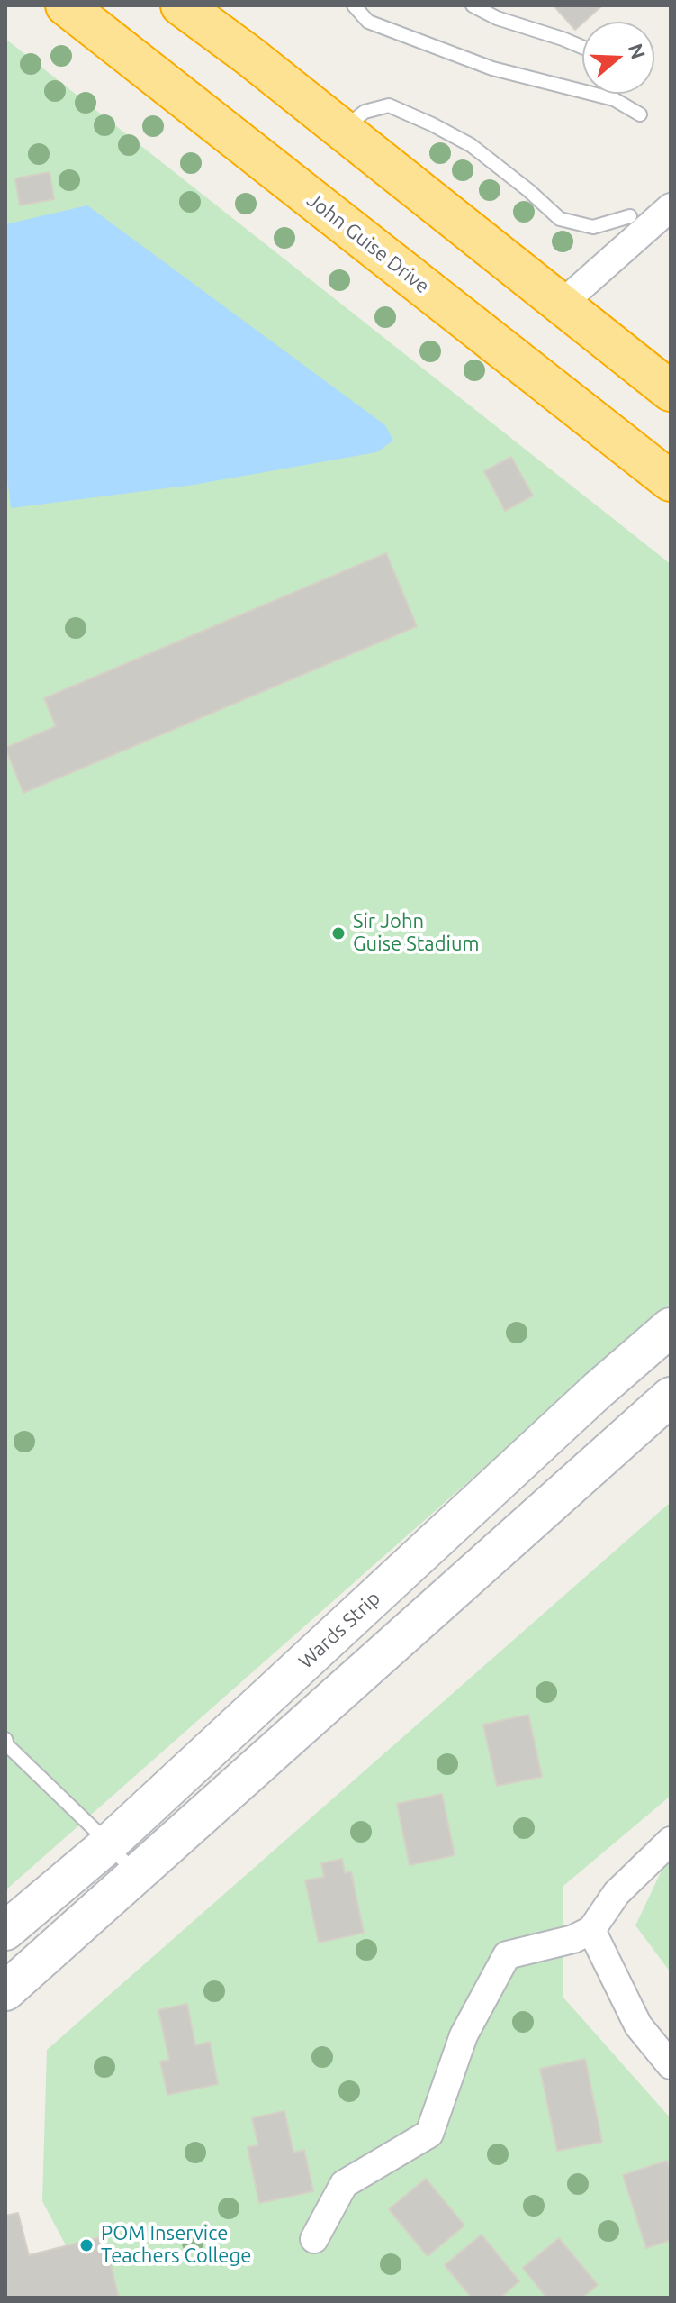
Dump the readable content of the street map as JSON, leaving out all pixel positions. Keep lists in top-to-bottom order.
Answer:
{
  "streets": {
    "highway": ["John Guise Drive"],
    "street": ["Wards Strip"]
  },
  "places": ["Sir John Guise Stadium", "POM Inservice Teachers College"],
  "north": "right"
}
